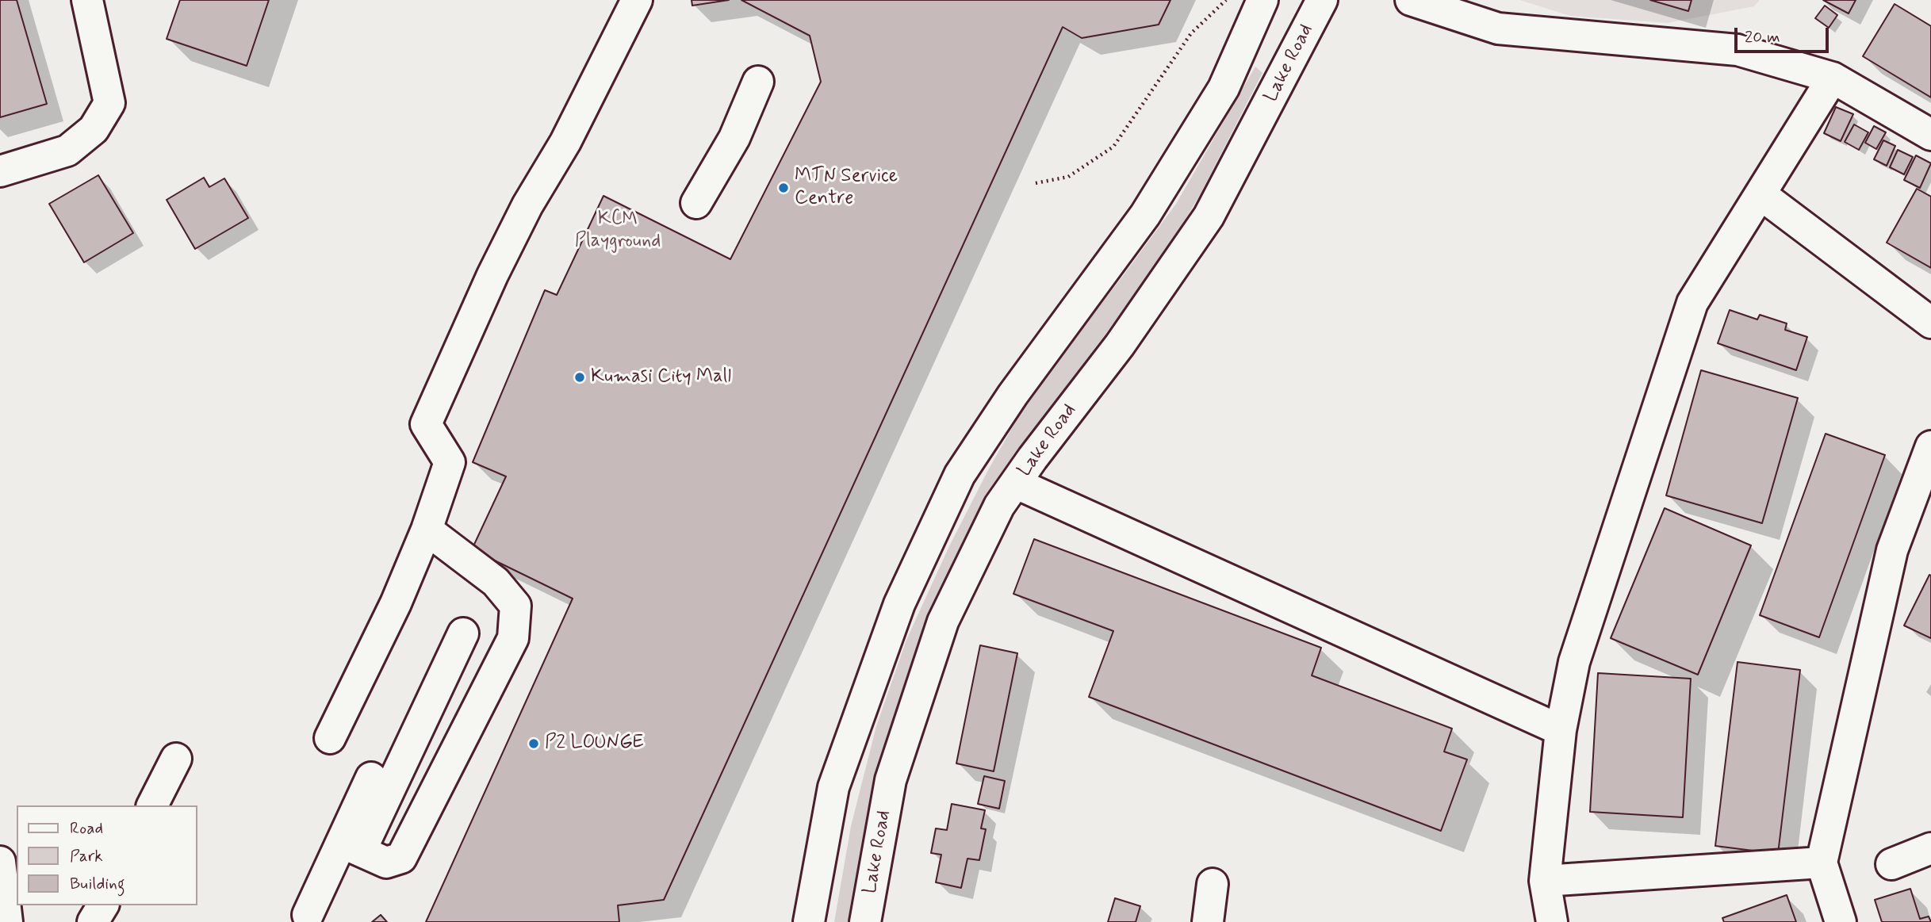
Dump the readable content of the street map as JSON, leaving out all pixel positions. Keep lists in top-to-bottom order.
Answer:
{
  "streets": {
    "main road": ["Lake Road"]
  },
  "parks": ["KCM Playground"],
  "places": ["MTN Service Centre", "Kumasi City Mall", "P2 LOUNGE"],
  "legend": ["Road", "Park", "Building"],
  "scale_bar": "20 m"
}
